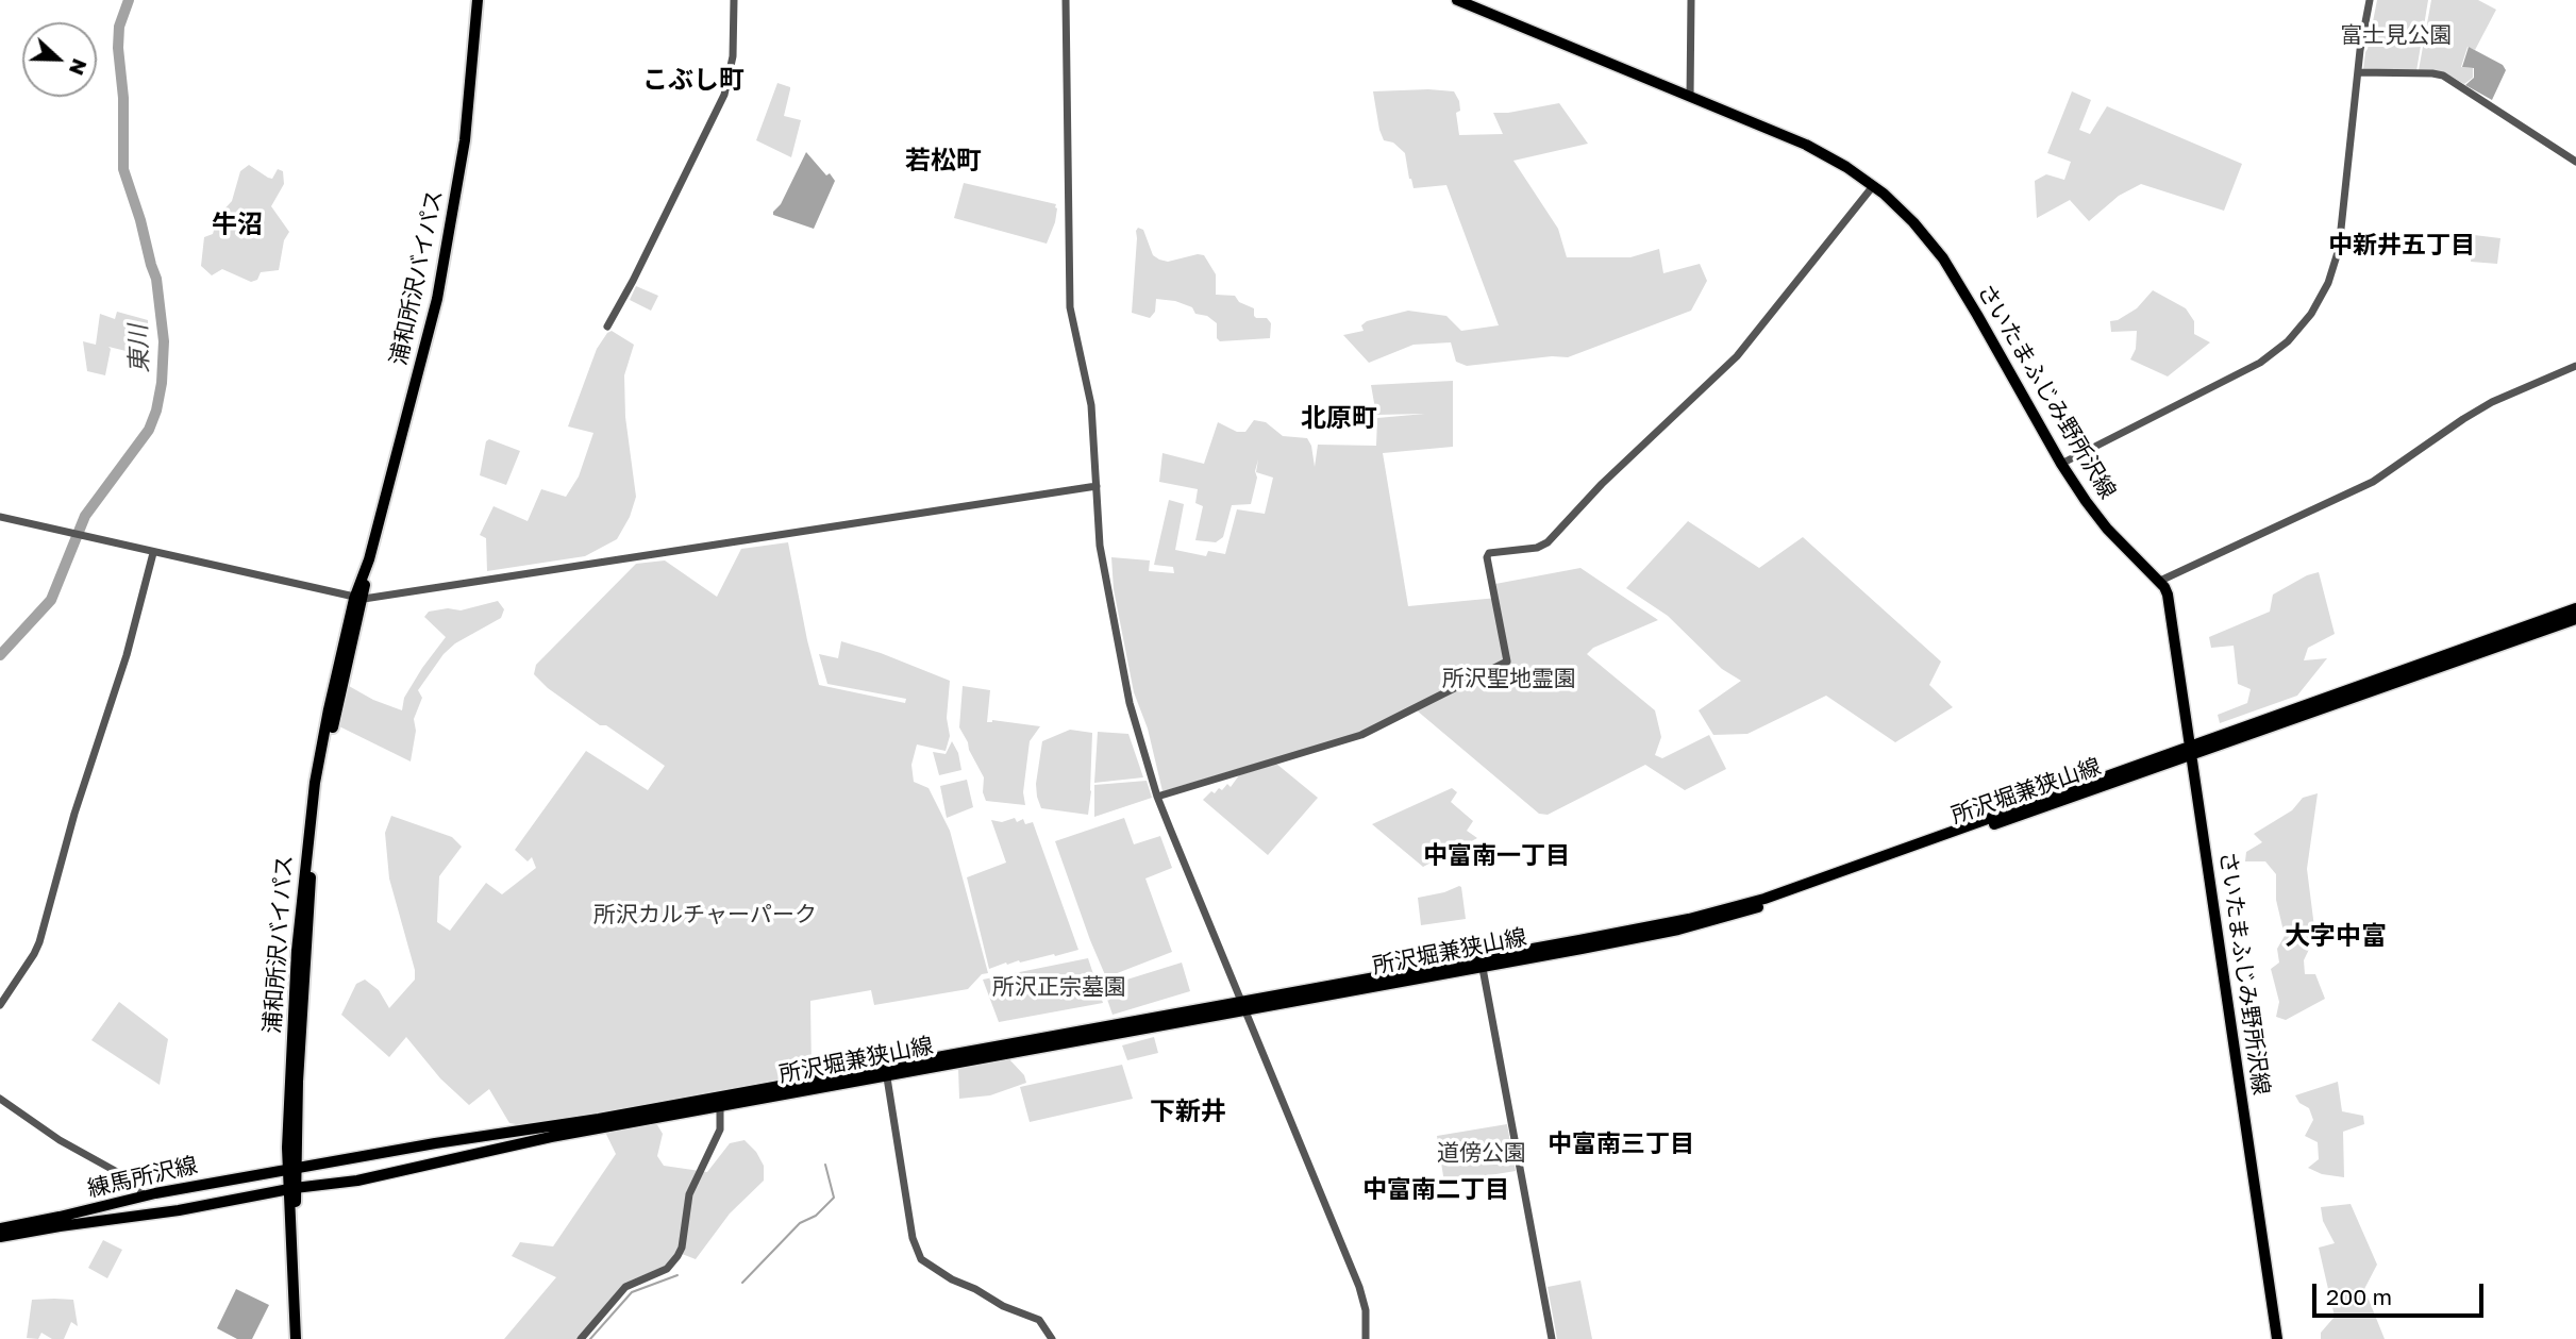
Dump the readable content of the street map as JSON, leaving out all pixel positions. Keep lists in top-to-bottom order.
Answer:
{
  "streets": {
    "highway": ["浦和所沢バイパス"],
    "main road": ["さいたまふじみ野所沢線", "所沢堀兼狭山線", "練馬所沢線"]
  },
  "crossings": [
    ["浦和所沢バイパス", "所沢堀兼狭山線"],
    ["浦和所沢バイパス", "練馬所沢線"],
    ["さいたまふじみ野所沢線", "所沢堀兼狭山線"],
    ["所沢堀兼狭山線", "練馬所沢線"]
  ],
  "districts": [
    "こぶし町",
    "若松町",
    "牛沼",
    "中新井五丁目",
    "北原町",
    "中富南一丁目",
    "大字中富",
    "下新井",
    "中富南三丁目",
    "中富南二丁目"
  ],
  "water": ["東川"],
  "parks": [
    "富士見公園",
    "所沢聖地霊園",
    "所沢カルチャーパーク",
    "所沢正宗墓園",
    "道傍公園"
  ],
  "scale_bar": "200 m",
  "north": "right"
}
